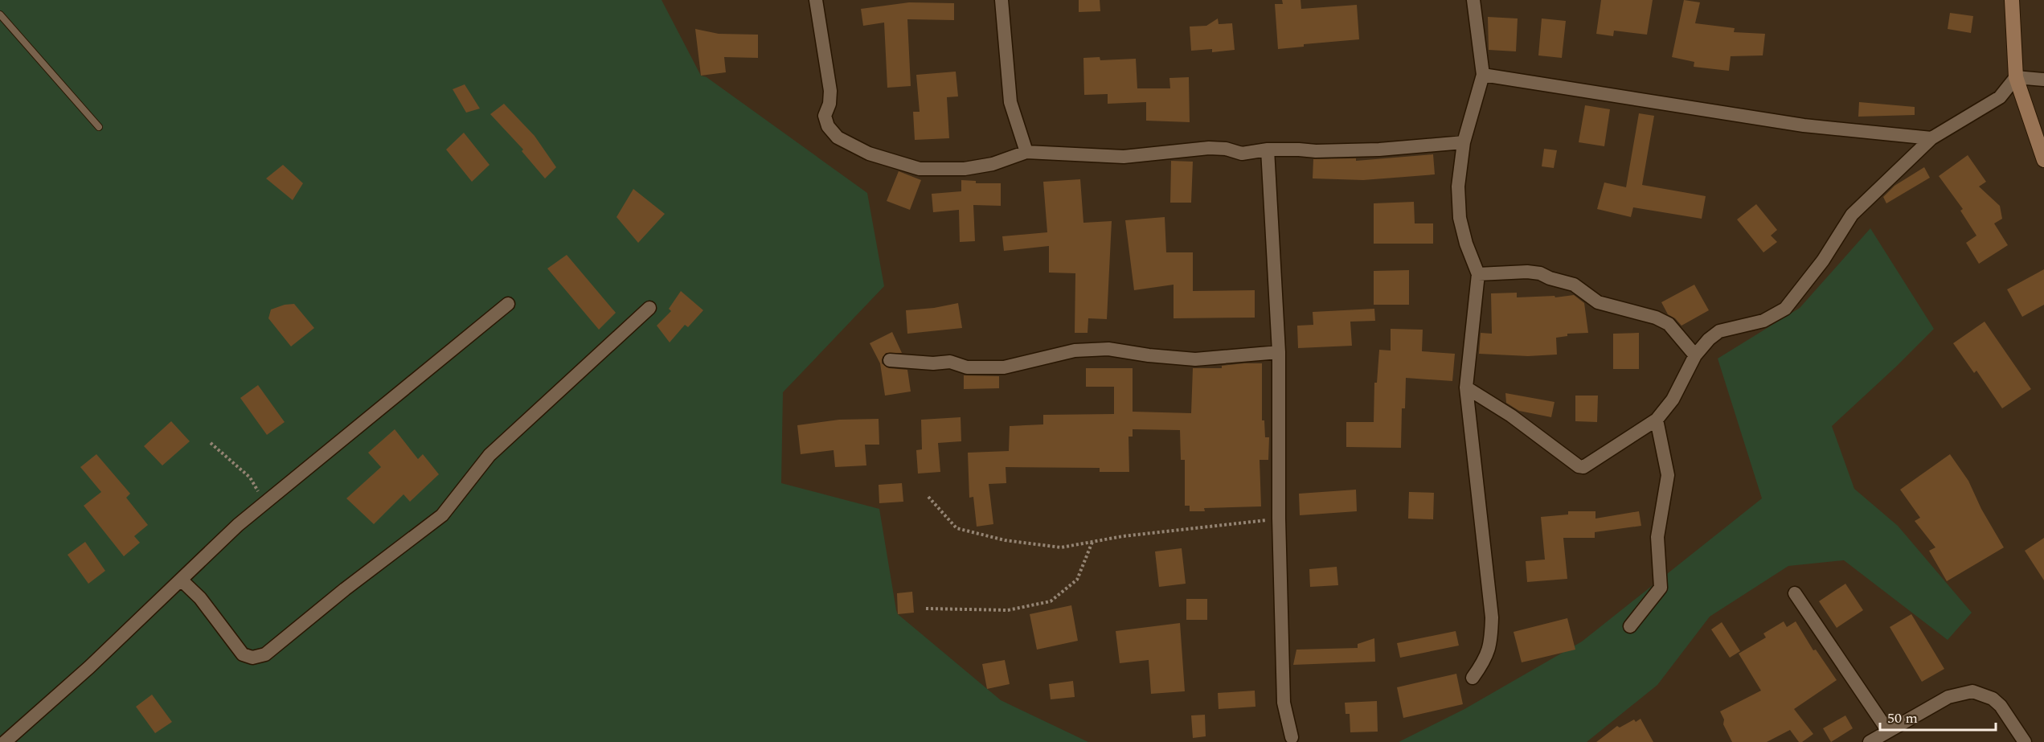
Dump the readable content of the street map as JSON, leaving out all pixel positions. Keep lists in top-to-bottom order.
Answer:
{
  "scale_bar": "50 m"
}
